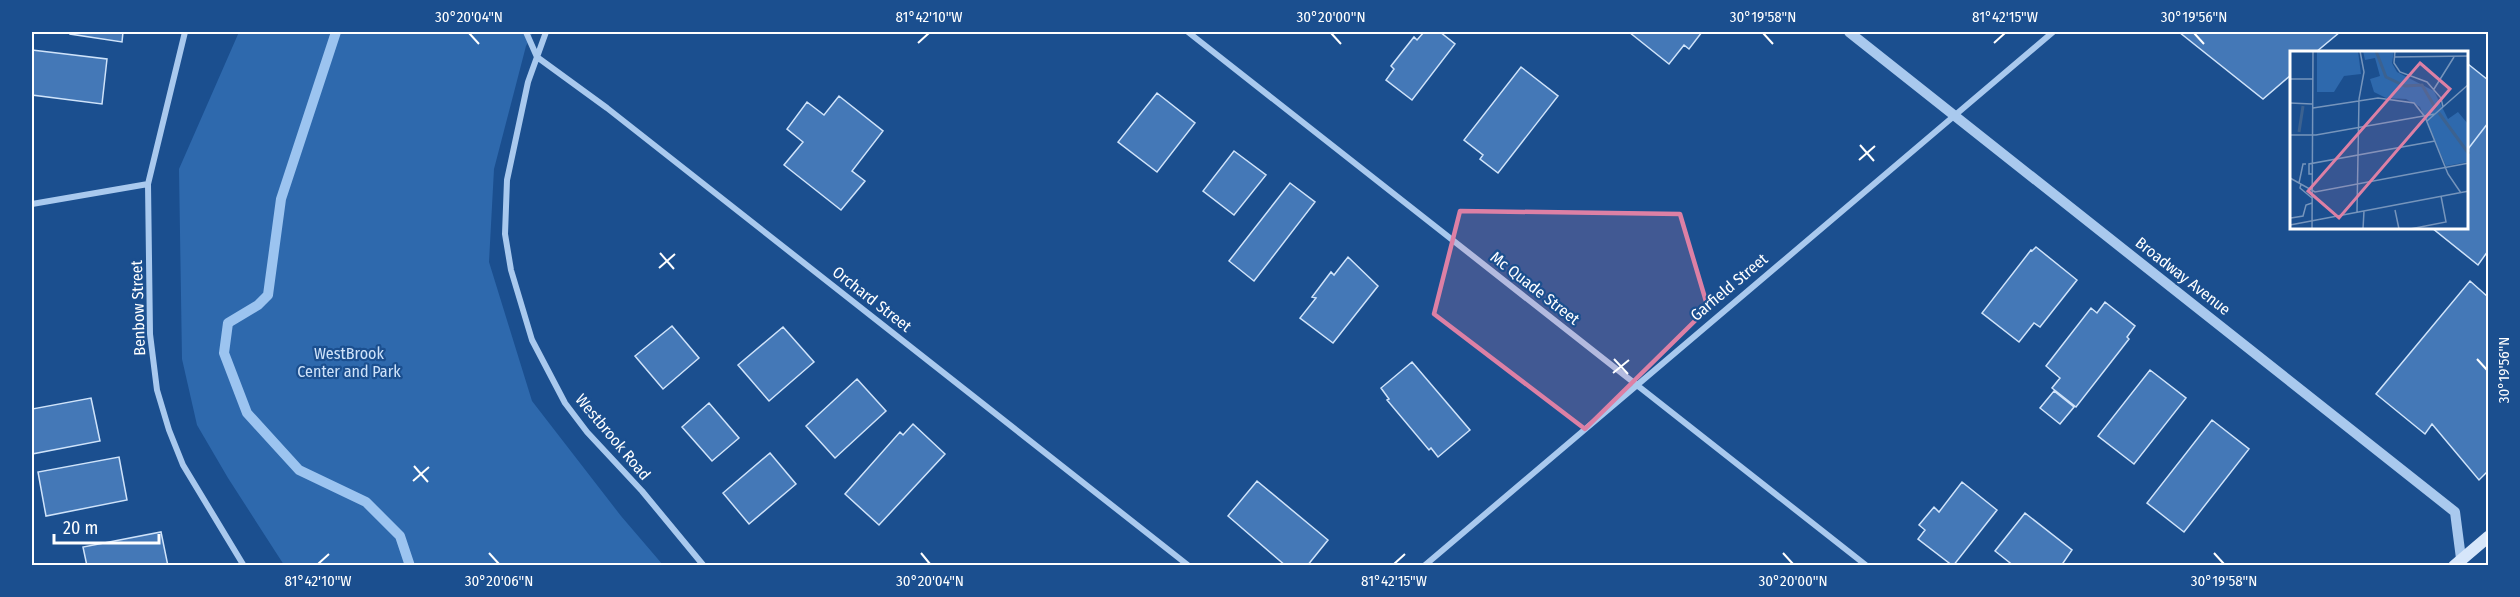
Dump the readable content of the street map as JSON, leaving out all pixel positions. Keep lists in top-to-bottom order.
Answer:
{
  "streets": {
    "street": [
      "Broadway Avenue",
      "Garfield Street",
      "Mc Quade Street",
      "Orchard Street",
      "Benbow Street",
      "Westbrook Road"
    ]
  },
  "crossings": [
    ["Broadway Avenue", "Garfield Street"],
    ["Garfield Street", "Mc Quade Street"],
    ["Orchard Street", "Westbrook Road"]
  ],
  "parks": ["WestBrook Center and Park"],
  "scale_bar": "20 m",
  "coordinates": [
    "30°20'04\"N",
    "81°42'10\"W",
    "30°20'00\"N",
    "30°19'58\"N",
    "81°42'15\"W",
    "30°19'56\"N",
    "30°20'06\"N"
  ]
}
